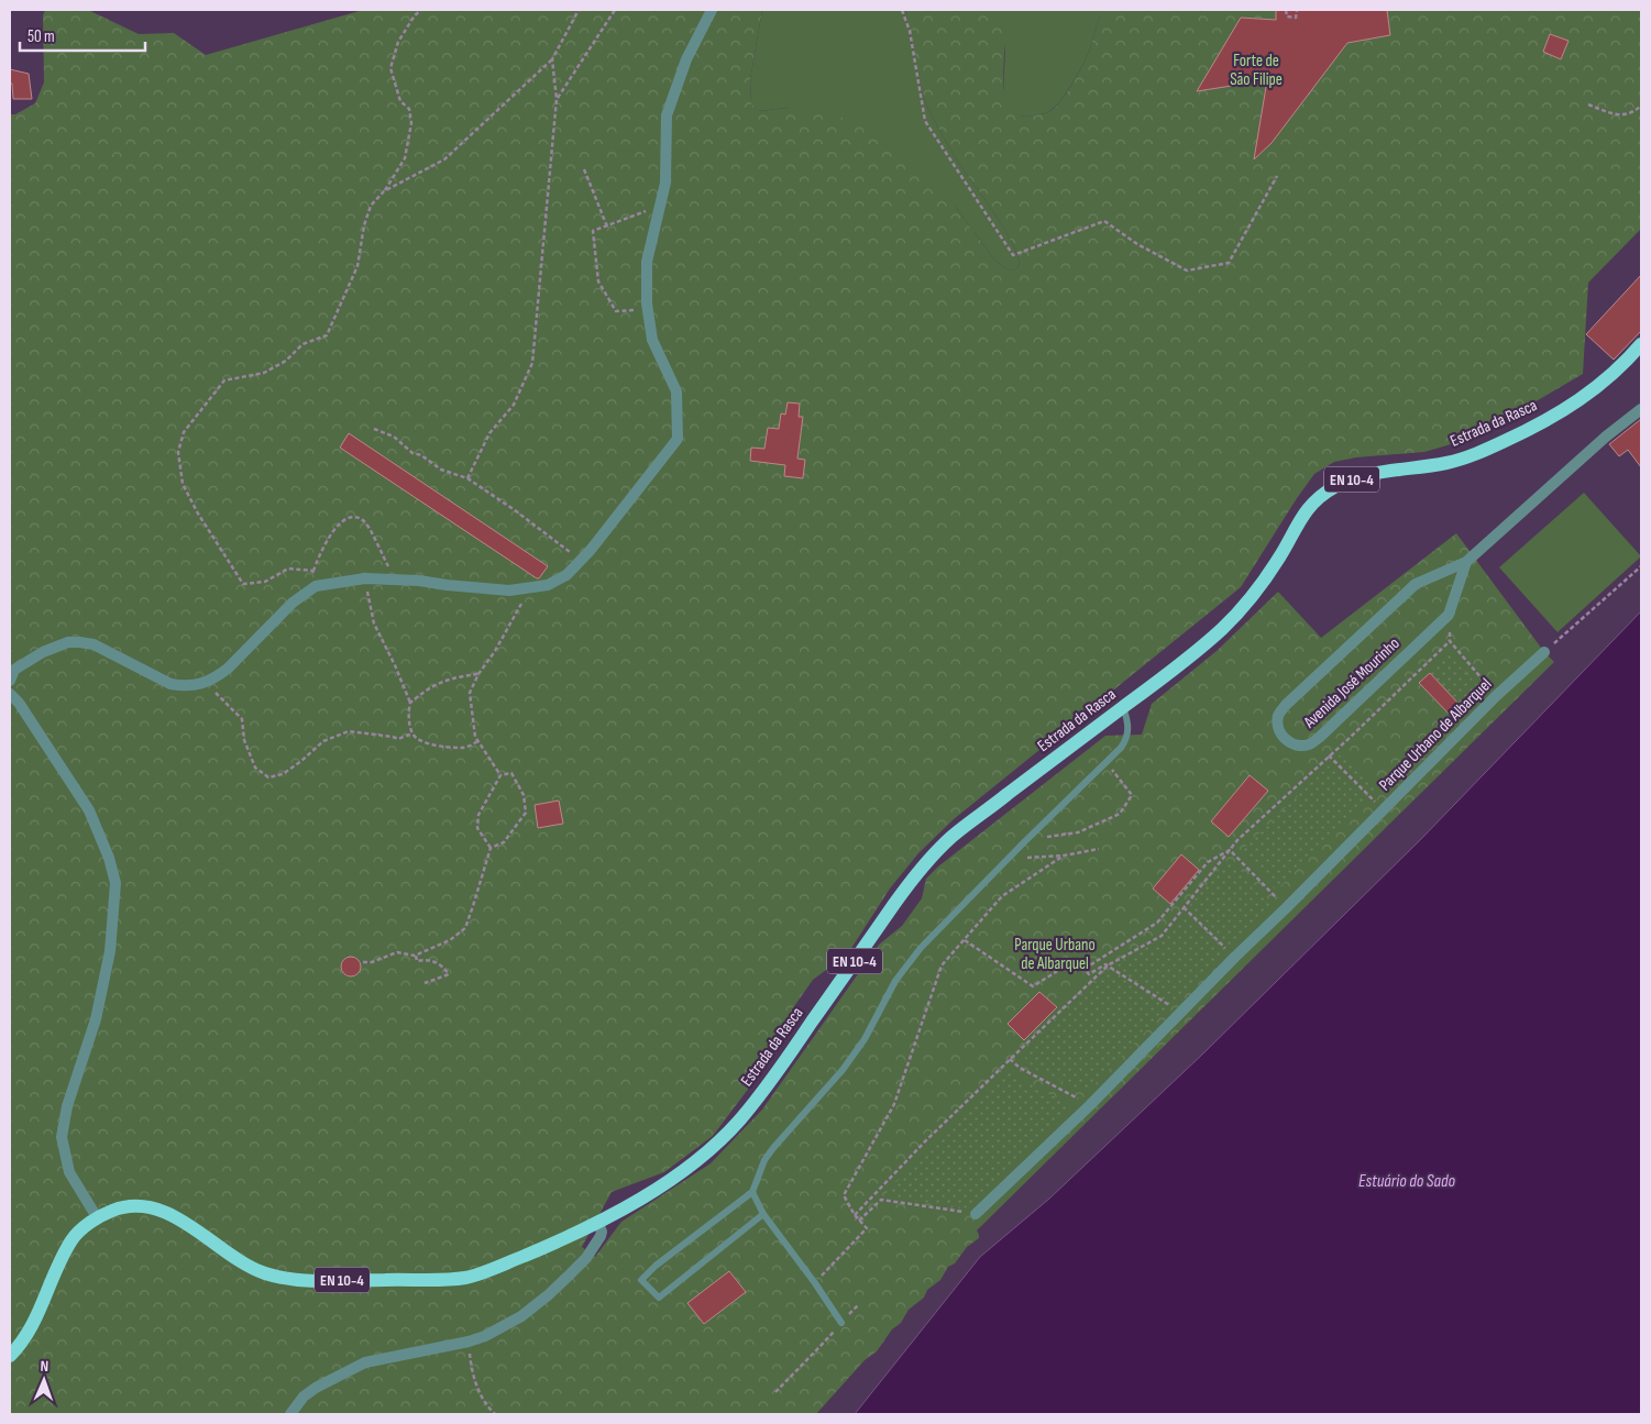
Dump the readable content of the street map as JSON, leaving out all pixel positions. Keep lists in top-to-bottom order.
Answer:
{
  "streets": {
    "main road": ["Estrada da Rasca", "EN 10-4"],
    "street": ["Avenida José Mourinho", "Parque Urbano de Albarquel"]
  },
  "crossings": [
    ["Estrada da Rasca", "EN 10-4"]
  ],
  "water": ["Estuário do Sado"],
  "parks": ["Forte de São Filipe", "Parque Urbano de Albarquel"],
  "scale_bar": "50 m",
  "north": "top"
}
